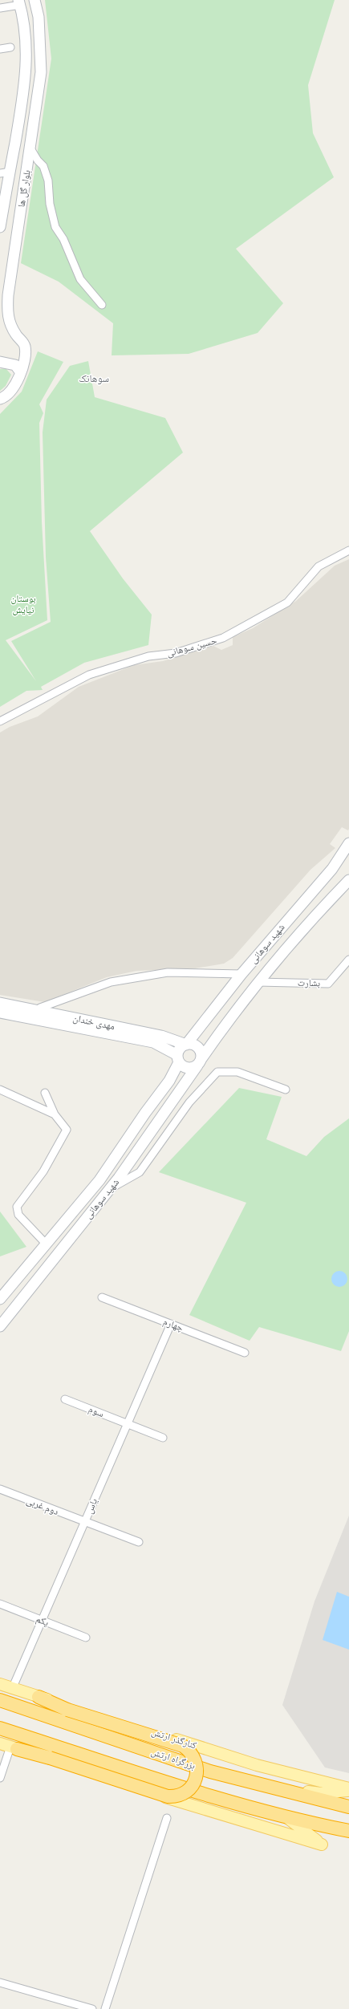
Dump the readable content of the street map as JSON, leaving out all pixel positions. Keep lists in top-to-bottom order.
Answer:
{
  "streets": {
    "highway": ["بزرگراه ارتش"],
    "main road": [
      "بلوار گل ها",
      "شهید سوهانی",
      "مهدی خندان",
      "کنارگذر ارتش"
    ],
    "street": [
      "حسین سوهانی",
      "بشارت",
      "چهارم",
      "سوم",
      "دوم غربی",
      "یاس",
      "یکم"
    ]
  },
  "crossings": [
    ["شهید سوهانی", "بشارت"],
    ["شهید سوهانی", "مهدی خندان"],
    ["چهارم", "یاس"],
    ["سوم", "یاس"],
    ["دوم غربی", "یاس"],
    ["یاس", "یکم"],
    ["یاس", "کنارگذر ارتش"]
  ],
  "districts": ["سوهانک"],
  "parks": ["بوستان نیایش"]
}
